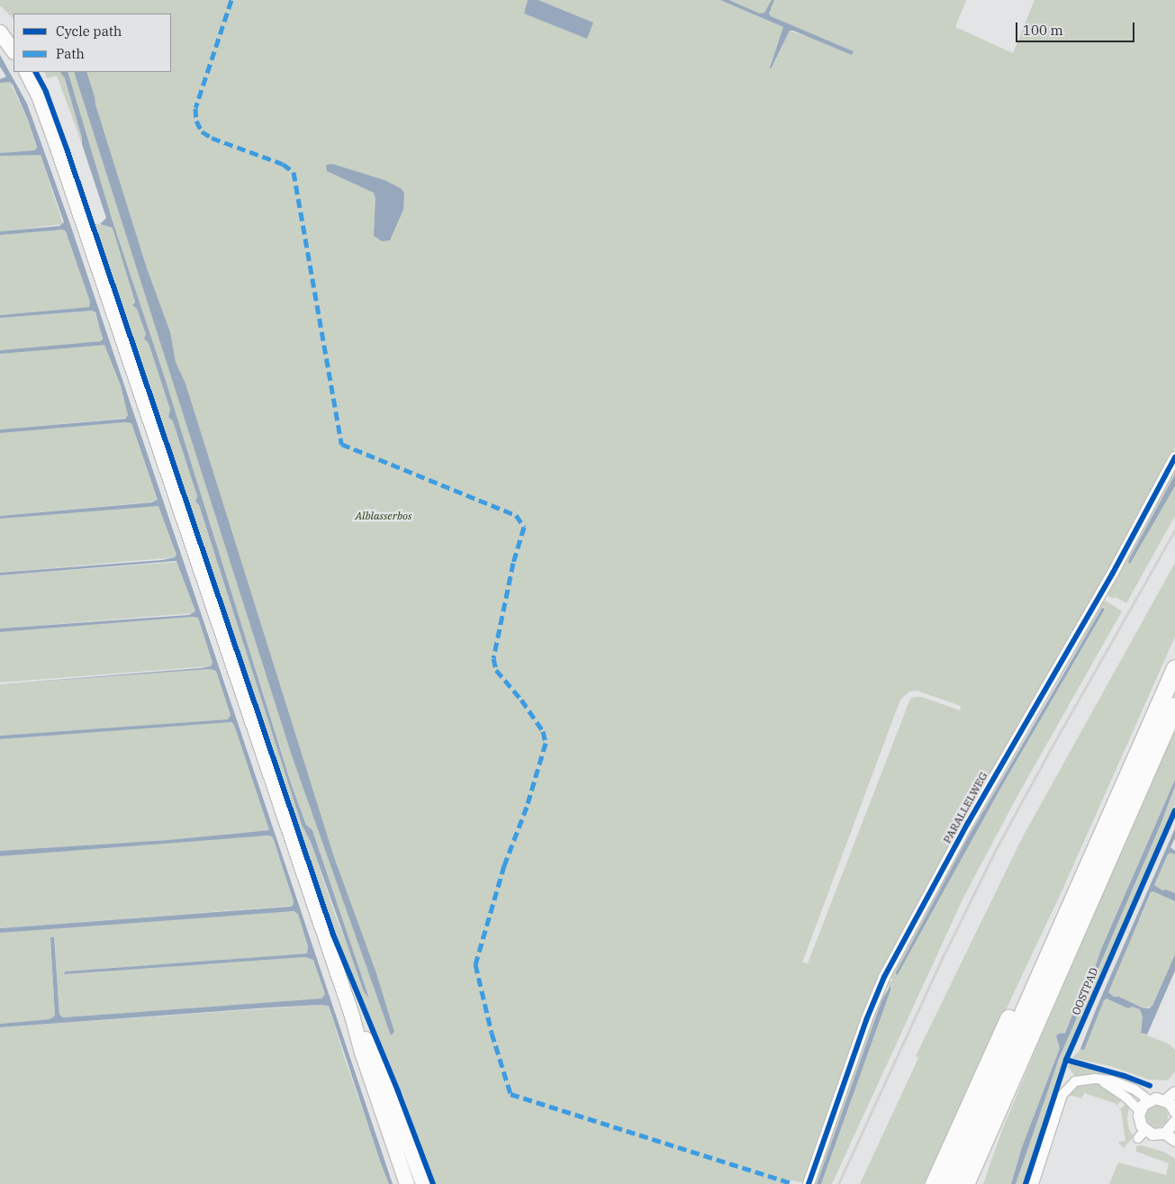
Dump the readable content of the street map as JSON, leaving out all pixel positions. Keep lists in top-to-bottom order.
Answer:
{
  "streets": {
    "street": ["PARALLELWEG"],
    "cycle path": ["OOSTPAD"]
  },
  "parks": ["Alblasserbos"],
  "legend": ["Cycle path", "Path"],
  "scale_bar": "100 m"
}
